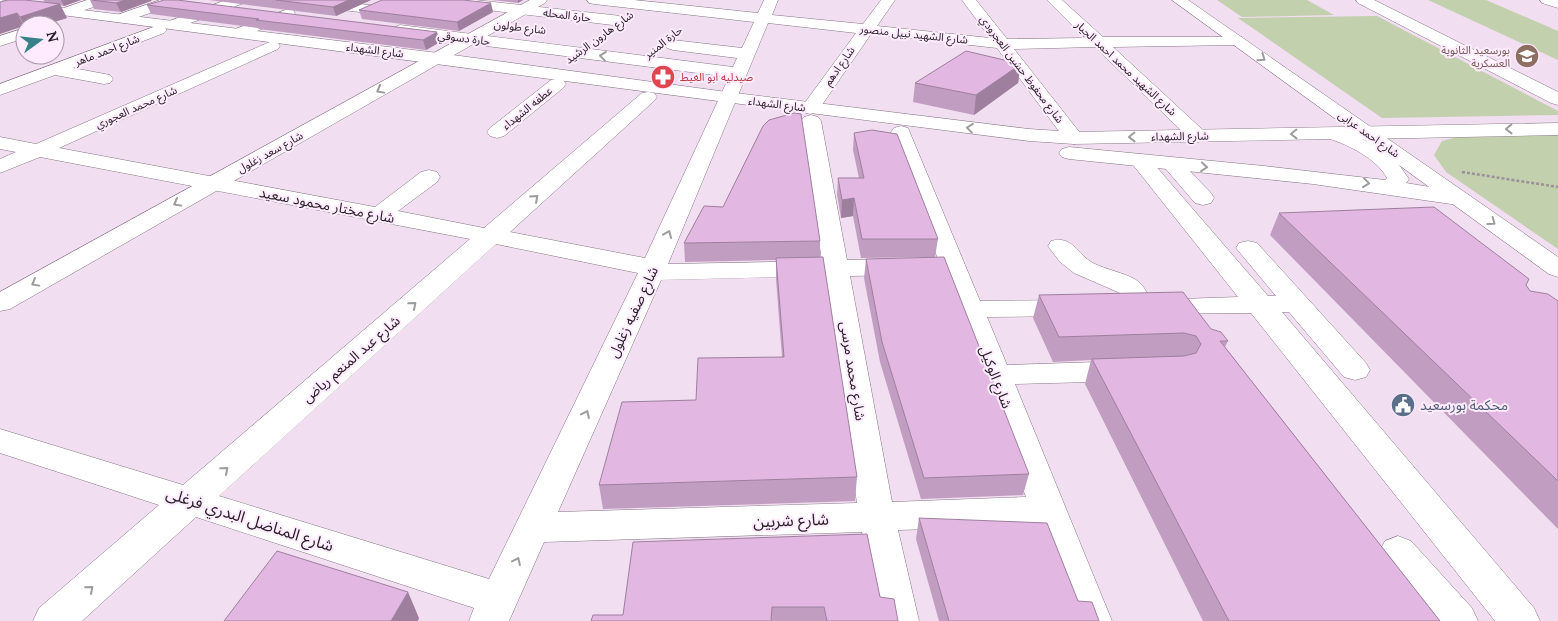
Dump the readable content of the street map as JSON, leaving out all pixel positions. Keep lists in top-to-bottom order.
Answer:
{
  "streets": {
    "main road": [
      "حارة المحله",
      "شارع طولون",
      "شارع الشهيد نبيل منصور",
      "شارع هارون الرشيد",
      "حارة دسوقي",
      "حارة المنير",
      "شارع احمد ماهر",
      "شارع الشهداء",
      "شارع ادهم",
      "شارع الشهيد محمد احمد الجيار",
      "شارع محفوظ حسين العجرودي",
      "شارع محمد العجوري",
      "عطفه الشهداء",
      "شارع احمد عرابى",
      "شارع سعد زغلول",
      "شارع مختار محمود سعيد",
      "شارع صفيه زغلول",
      "شارع عبد المنعم رياض",
      "شارع محمد مرسى",
      "شارع الوكيل",
      "شارع المناضل البدري فرغلى",
      "شارع شربين"
    ]
  },
  "crossings": [
    ["حارة المحله", "شارع هارون الرشيد"],
    ["حارة المحله", "شارع سعد زغلول"],
    ["شارع طولون", "شارع سعد زغلول"],
    ["شارع الشهيد نبيل منصور", "شارع هارون الرشيد"],
    ["شارع الشهيد نبيل منصور", "حارة دسوقي"],
    ["شارع الشهيد نبيل منصور", "حارة المنير"],
    ["شارع الشهيد نبيل منصور", "شارع ادهم"],
    ["شارع الشهيد نبيل منصور", "شارع الشهيد محمد احمد الجيار"],
    ["شارع الشهيد نبيل منصور", "شارع محفوظ حسين العجرودي"],
    ["شارع الشهيد نبيل منصور", "شارع احمد عرابى"],
    ["شارع الشهيد نبيل منصور", "شارع صفيه زغلول"],
    ["شارع هارون الرشيد", "حارة دسوقي"],
    ["شارع هارون الرشيد", "شارع الشهداء"],
    ["شارع هارون الرشيد", "عطفه الشهداء"],
    ["حارة دسوقي", "حارة المنير"],
    ["حارة دسوقي", "شارع سعد زغلول"],
    ["حارة دسوقي", "شارع صفيه زغلول"],
    ["حارة المنير", "شارع الشهداء"],
    ["شارع احمد ماهر", "شارع الشهداء"],
    ["شارع الشهداء", "شارع ادهم"],
    ["شارع الشهداء", "شارع الشهيد محمد احمد الجيار"],
    ["شارع الشهداء", "شارع محفوظ حسين العجرودي"],
    ["شارع الشهداء", "شارع محمد العجوري"],
    ["شارع الشهداء", "عطفه الشهداء"],
    ["شارع الشهداء", "شارع احمد عرابى"],
    ["شارع الشهداء", "شارع سعد زغلول"],
    ["شارع الشهداء", "شارع صفيه زغلول"],
    ["شارع الشهداء", "شارع عبد المنعم رياض"],
    ["شارع الشهداء", "شارع محمد مرسى"],
    ["شارع الشهداء", "شارع الوكيل"],
    ["شارع ادهم", "شارع محمد مرسى"],
    ["شارع محمد العجوري", "شارع مختار محمود سعيد"],
    ["شارع سعد زغلول", "شارع مختار محمود سعيد"],
    ["شارع مختار محمود سعيد", "شارع صفيه زغلول"],
    ["شارع مختار محمود سعيد", "شارع عبد المنعم رياض"],
    ["شارع مختار محمود سعيد", "شارع محمد مرسى"],
    ["شارع مختار محمود سعيد", "شارع الوكيل"],
    ["شارع صفيه زغلول", "شارع المناضل البدري فرغلى"],
    ["شارع صفيه زغلول", "شارع شربين"],
    ["شارع عبد المنعم رياض", "شارع المناضل البدري فرغلى"],
    ["شارع محمد مرسى", "شارع شربين"],
    ["شارع الوكيل", "شارع شربين"]
  ],
  "one_way": ["شارع صفيه زغلول", "شارع عبد المنعم رياض"],
  "places": {
    "school or university": ["بورسعيد الثانوية العسكرية"],
    "pharmacy": ["صيدليه ابو الغيط"],
    "public building": ["محكمة بورسعيد"]
  },
  "north": "right"
}
